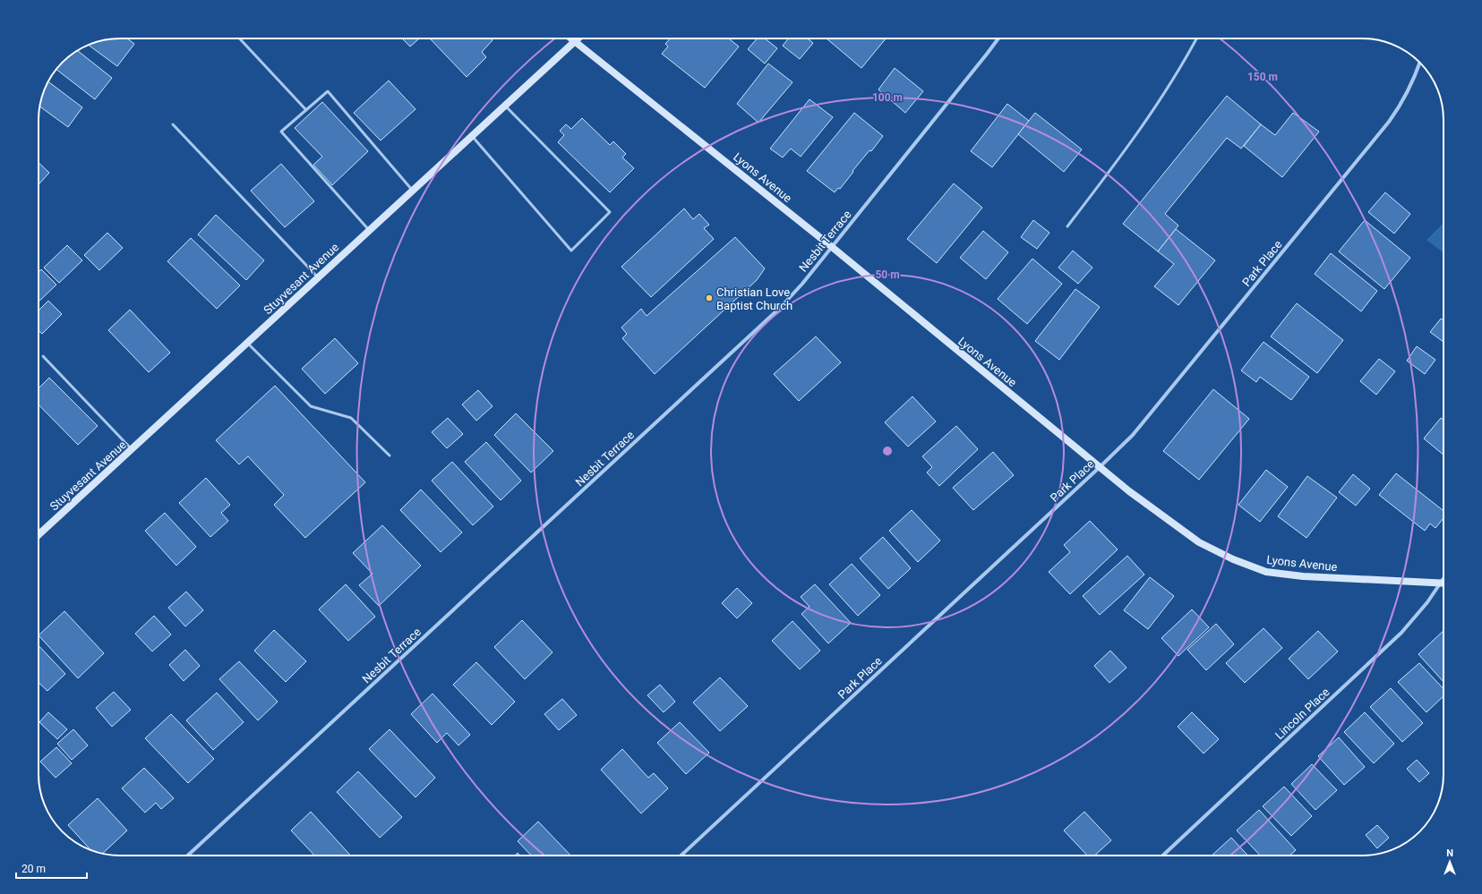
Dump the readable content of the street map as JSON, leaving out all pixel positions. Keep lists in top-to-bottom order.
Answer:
{
  "streets": {
    "main road": ["Lyons Avenue", "Stuyvesant Avenue"],
    "street": ["Nesbit Terrace", "Park Place", "Lincoln Place"]
  },
  "crossings": [
    ["Lyons Avenue", "Nesbit Terrace"],
    ["Lyons Avenue", "Park Place"],
    ["Lyons Avenue", "Stuyvesant Avenue"]
  ],
  "places": ["Christian Love Baptist Church"],
  "scale_bar": "20 m",
  "north": "top",
  "rings": ["150 m", "100 m", "50 m"]
}
